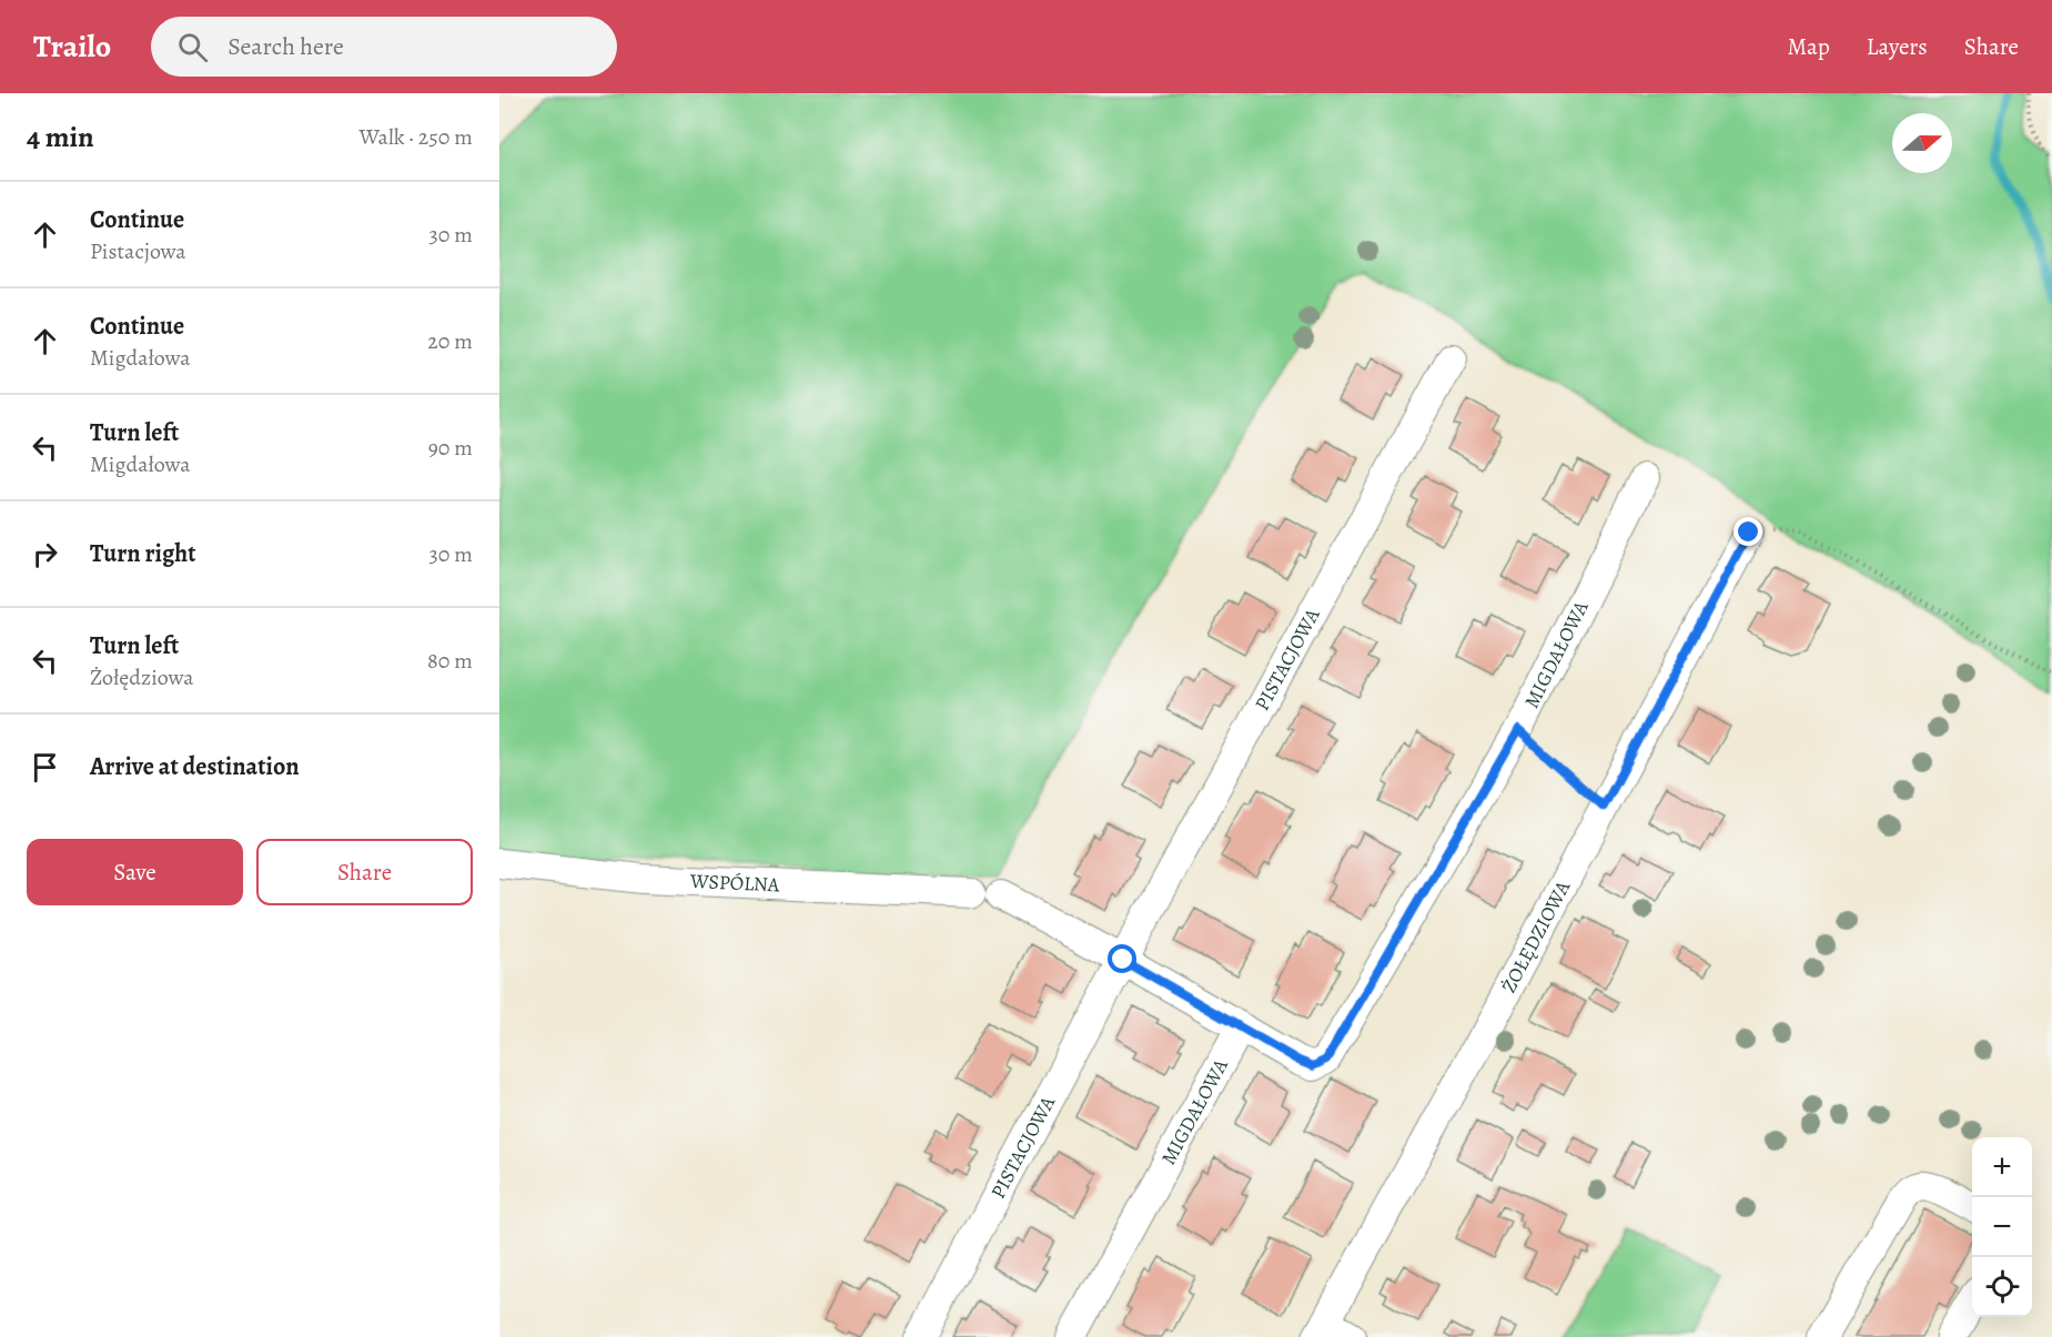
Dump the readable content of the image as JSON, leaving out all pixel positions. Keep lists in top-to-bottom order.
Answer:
{
  "streets": {
    "street": [
      "MIGDAŁOWA",
      "PISTACJOWA",
      "WSPÓLNA",
      "ŻOŁĘDZIOWA"
    ]
  },
  "north": "right",
  "page": {
    "header": "Trailo",
    "search": "Search here",
    "nav": ["Map", "Layers", "Share"],
    "heading": ["4 min", "Walk · 250 m"],
    "list": [
      ["Continue", "Pistacjowa", "30 m"],
      ["Continue", "Migdałowa", "20 m"],
      ["Turn left", "Migdałowa", "90 m"],
      ["Turn right", "30 m"],
      ["Turn left", "Żołędziowa", "80 m"],
      "Arrive at destination"
    ],
    "buttons": ["Save", "Share"],
    "map_buttons": ["+", "−"]
  }
}
